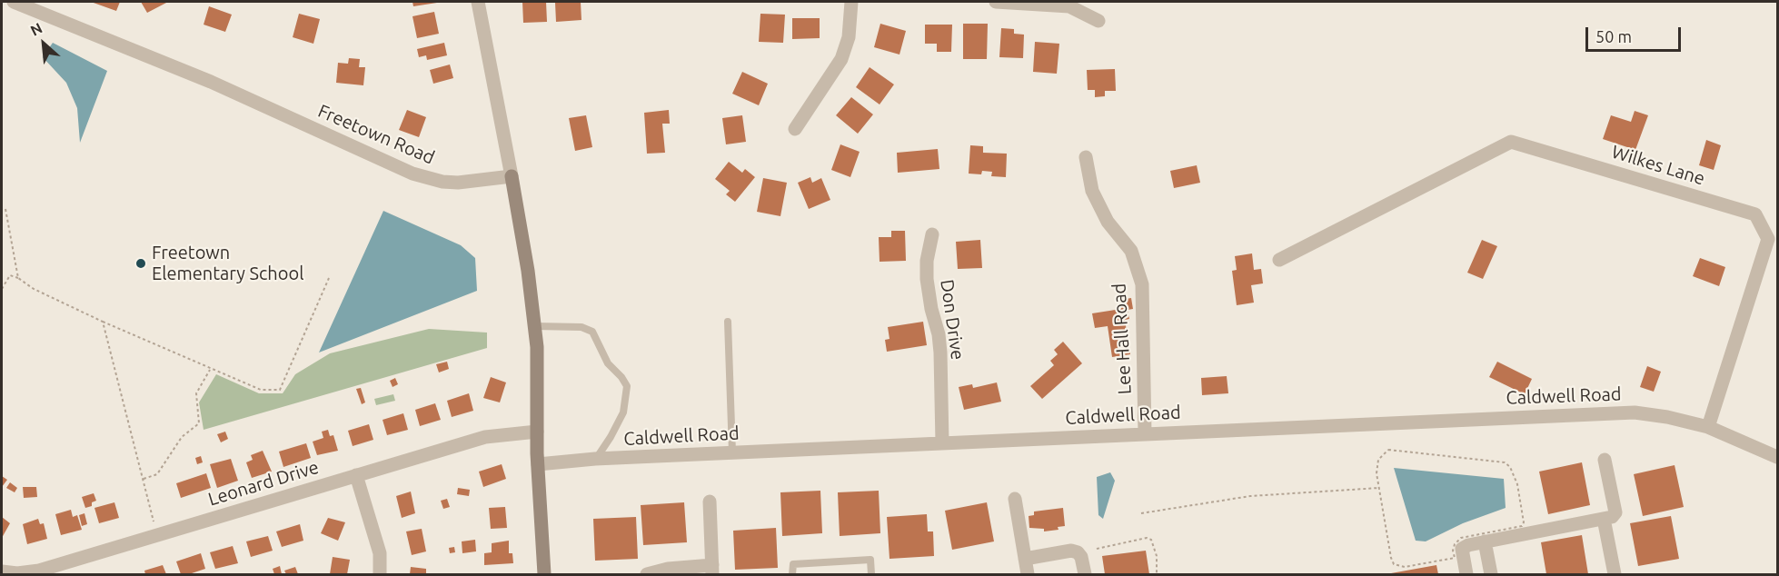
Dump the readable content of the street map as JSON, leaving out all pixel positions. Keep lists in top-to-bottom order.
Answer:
{
  "streets": {
    "street": [
      "Freetown Road",
      "Wilkes Lane",
      "Don Drive",
      "Lee Hall Road",
      "Caldwell Road",
      "Leonard Drive"
    ]
  },
  "crossings": [
    ["Wilkes Lane", "Caldwell Road"],
    ["Don Drive", "Caldwell Road"],
    ["Lee Hall Road", "Caldwell Road"]
  ],
  "places": ["Freetown Elementary School"],
  "scale_bar": "50 m",
  "north": "top left"
}
